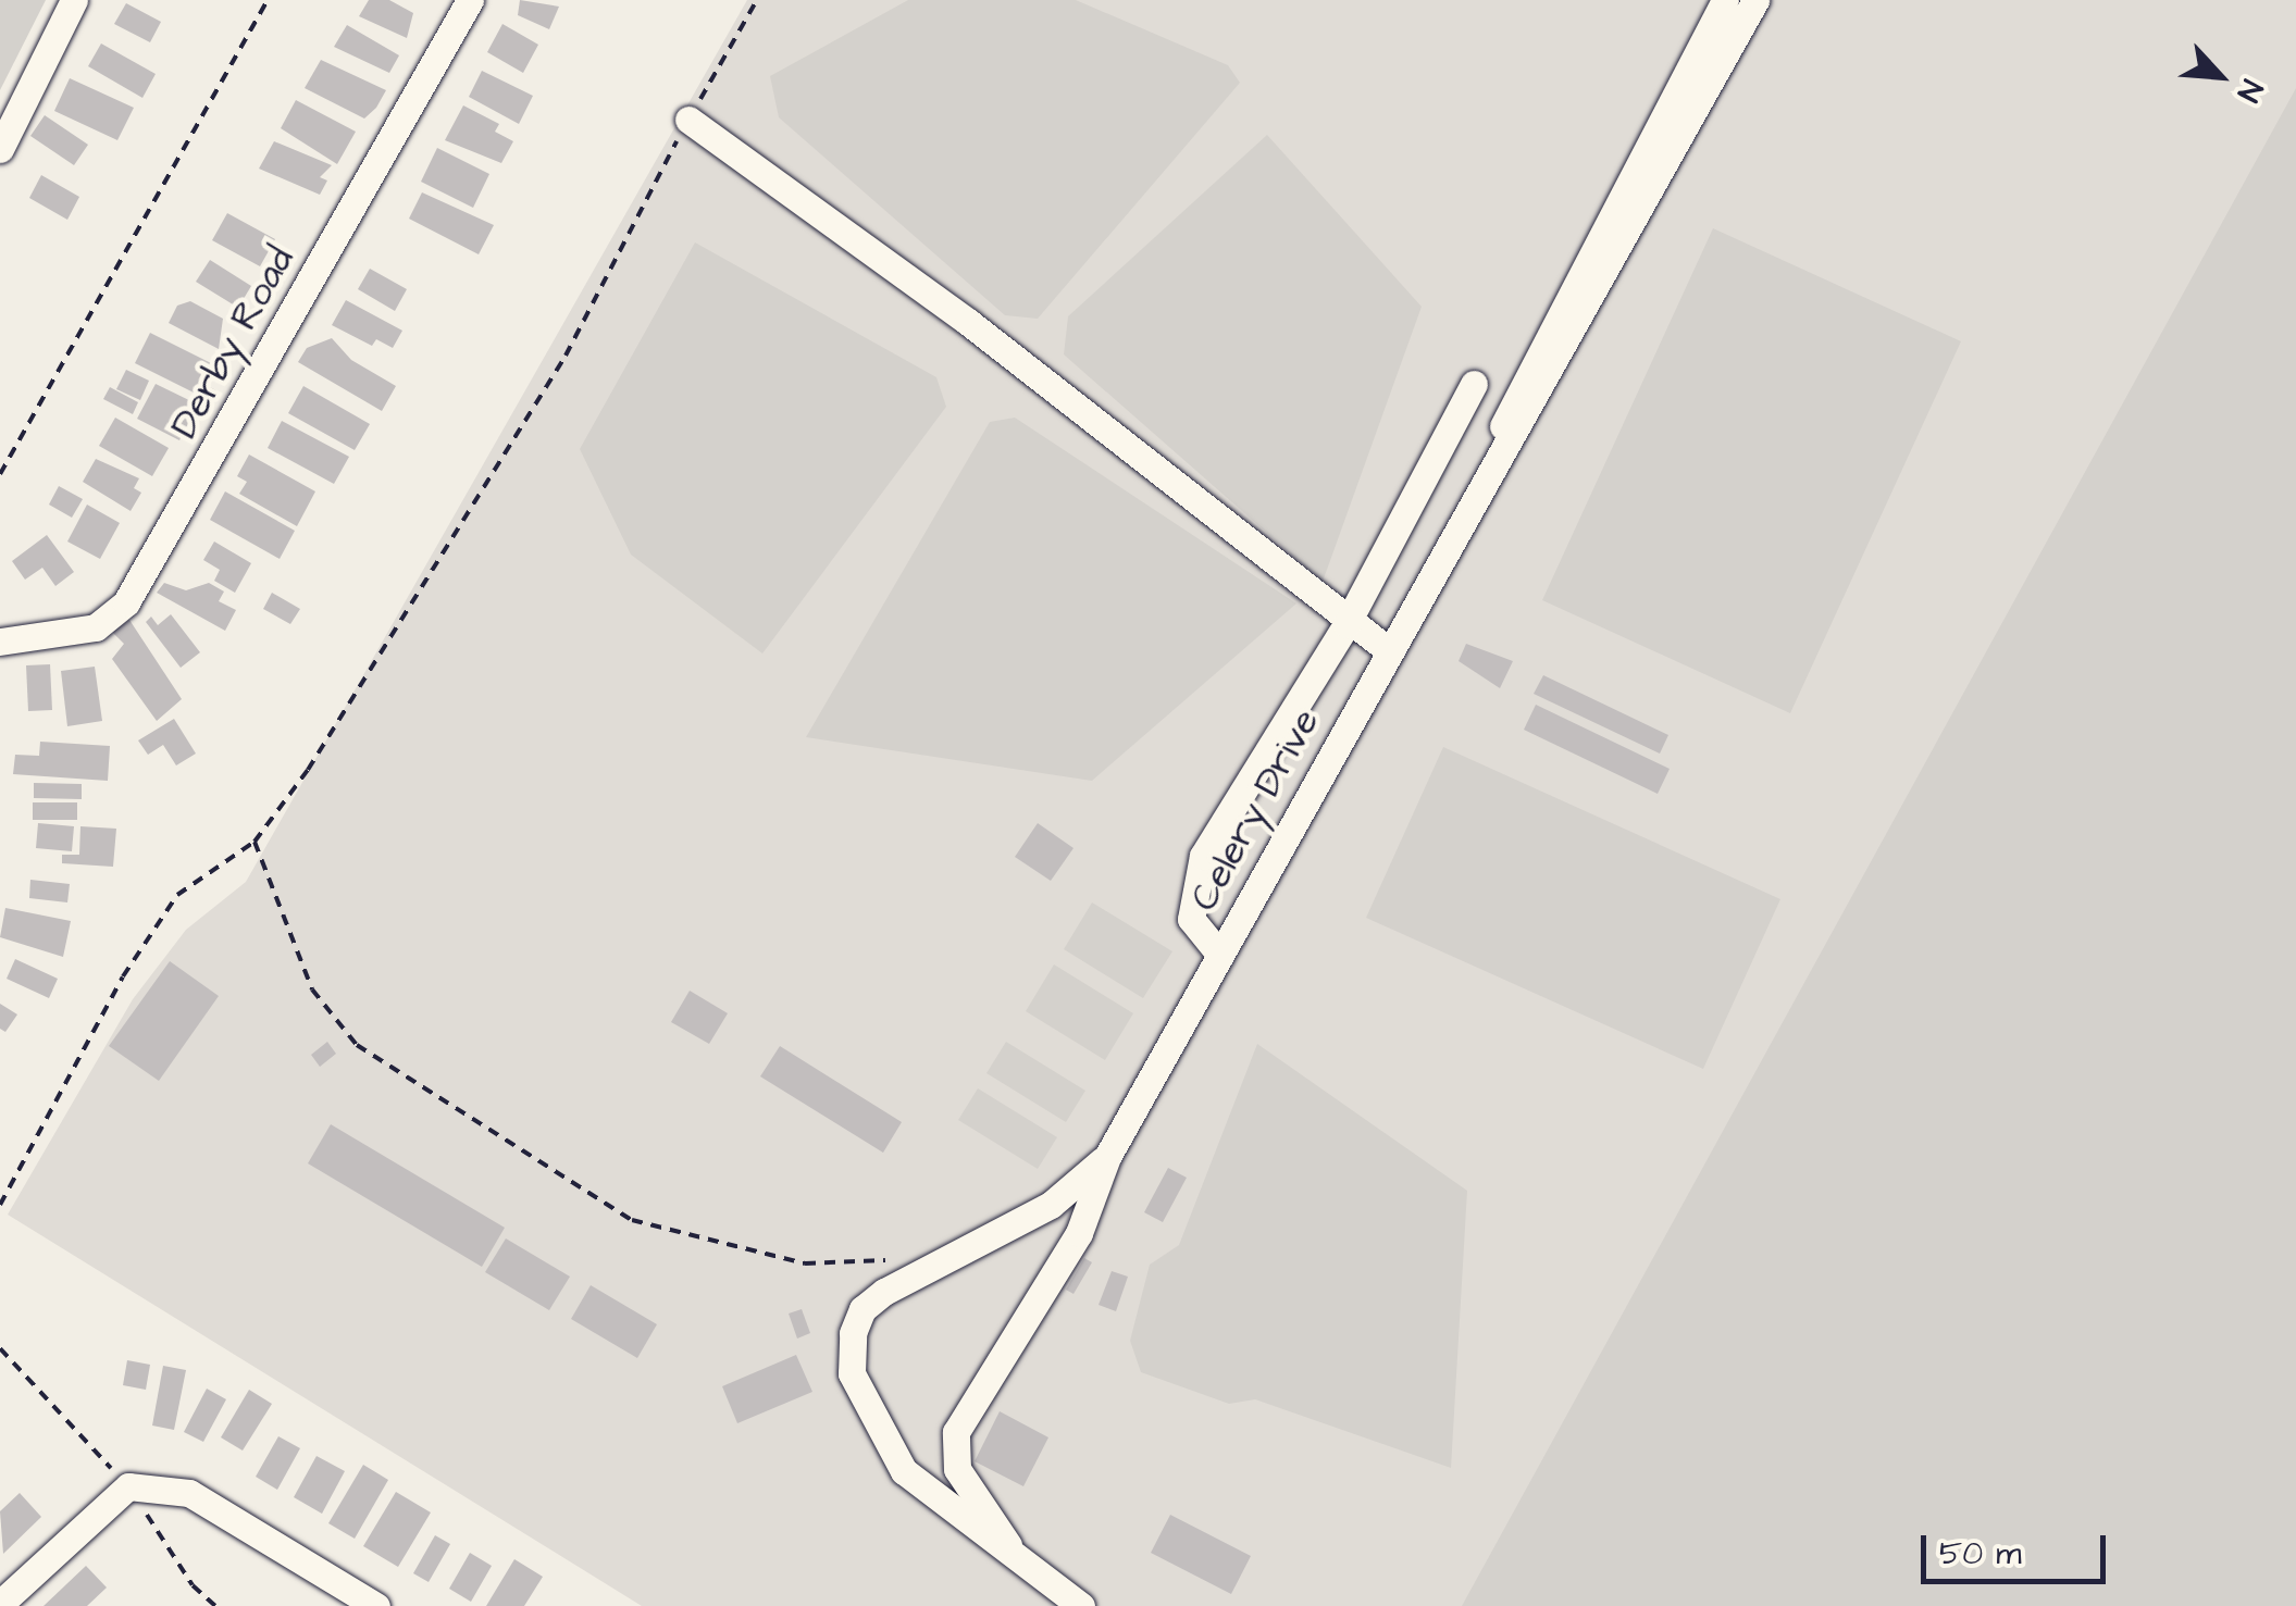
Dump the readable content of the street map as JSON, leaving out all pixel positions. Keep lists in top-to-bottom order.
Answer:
{
  "streets": {
    "street": ["Derby Road", "Celery Drive"]
  },
  "scale_bar": "50 m",
  "north": "bottom right"
}
